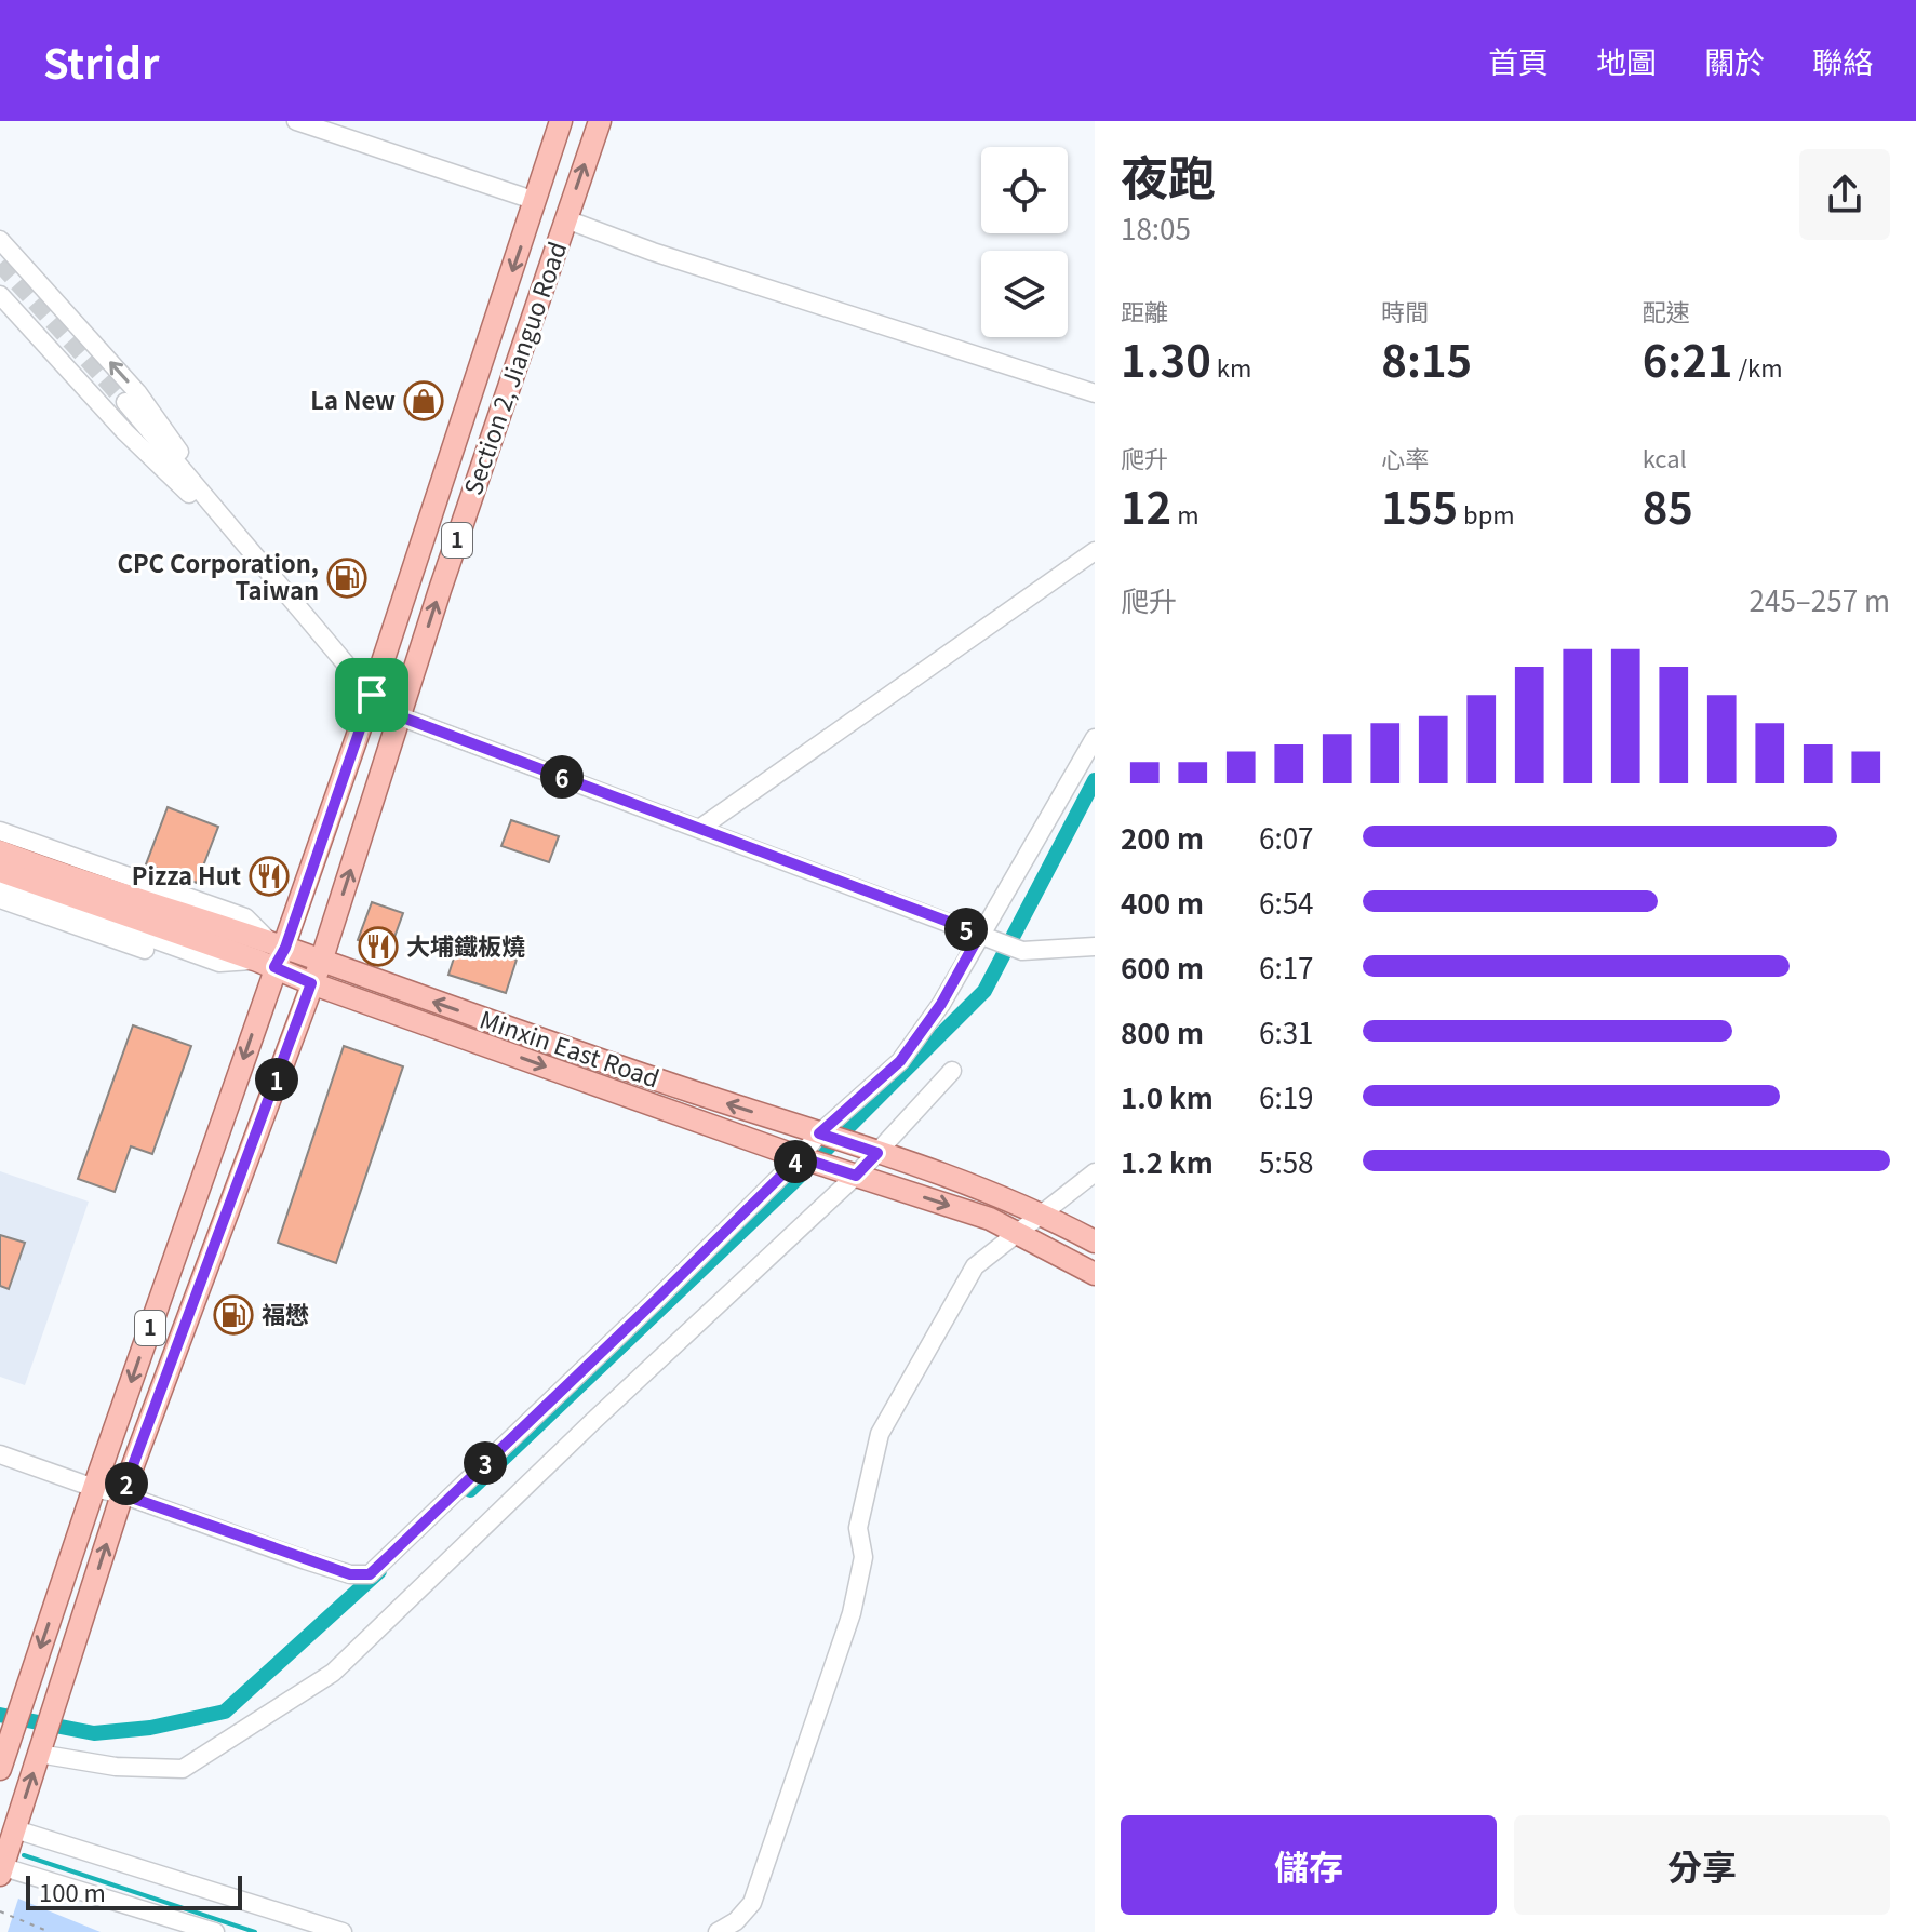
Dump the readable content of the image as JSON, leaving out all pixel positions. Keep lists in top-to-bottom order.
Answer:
{
  "streets": {
    "main road": ["Section 2, Jianguo Road", "1", "Minxin East Road"]
  },
  "crossings": [
    ["Section 2, Jianguo Road", "1"],
    ["Section 2, Jianguo Road", "Minxin East Road"]
  ],
  "places": {
    "shop": ["La New"],
    "fuel station": ["CPC Corporation, Taiwan", "福懋"],
    "restaurant": ["Pizza Hut", "大埔鐵板燒"]
  },
  "scale_bar": "100 m",
  "page": {
    "header": "Stridr",
    "nav": [
      "首頁",
      "地圖",
      "關於",
      "聯絡"
    ],
    "heading": ["夜跑", "18:05"],
    "stats": [
      ["距離", "1.30 km"],
      ["時間", "8:15"],
      ["配速", "6:21 /km"],
      ["爬升", "12 m"],
      ["心率", "155 bpm"],
      ["kcal", "85"]
    ],
    "chart": ["爬升", "245–257 m"],
    "pins": [
      "6",
      "5",
      "1",
      "4",
      "3",
      "2"
    ],
    "list": [
      {
        "name": "200 m",
        "note": "6:07"
      },
      {
        "name": "400 m",
        "note": "6:54"
      },
      {
        "name": "600 m",
        "note": "6:17"
      },
      {
        "name": "800 m",
        "note": "6:31"
      },
      {
        "name": "1.0 km",
        "note": "6:19"
      },
      {
        "name": "1.2 km",
        "note": "5:58"
      }
    ],
    "buttons": ["儲存", "分享"],
    "scale": "100 m"
  }
}
